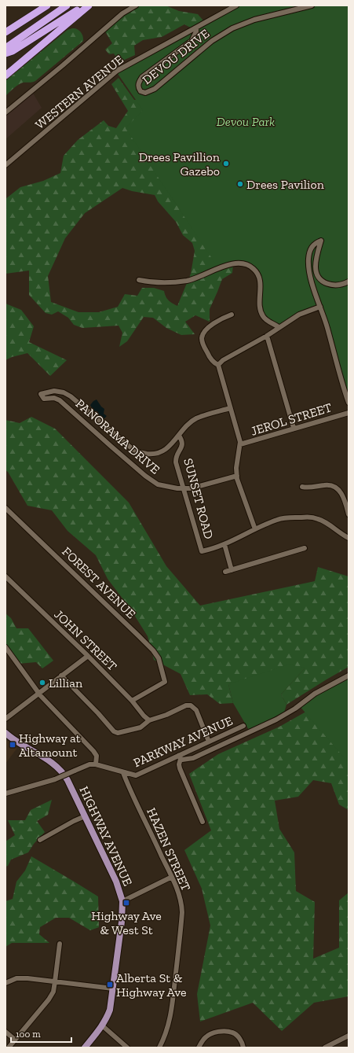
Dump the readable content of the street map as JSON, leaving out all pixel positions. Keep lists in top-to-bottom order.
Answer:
{
  "streets": {
    "main road": ["HIGHWAY AVENUE"],
    "street": [
      "DEVOU DRIVE",
      "WESTERN AVENUE",
      "JEROL STREET",
      "PANORAMA DRIVE",
      "SUNSET ROAD",
      "FOREST AVENUE",
      "JOHN STREET",
      "PARKWAY AVENUE",
      "HAZEN STREET"
    ]
  },
  "crossings": [
    ["DEVOU DRIVE", "WESTERN AVENUE"],
    ["PANORAMA DRIVE", "SUNSET ROAD"],
    ["FOREST AVENUE", "JOHN STREET"],
    ["PARKWAY AVENUE", "HAZEN STREET"]
  ],
  "parks": ["Devou Park"],
  "places": {
    "other": ["Drees Pavillion Gazebo", "Drees Pavilion", "Lillian"],
    "transit": ["Highway at Altamount", "Highway Ave & West St", "Alberta St & Highway Ave"]
  },
  "scale_bar": "100 m"
}
